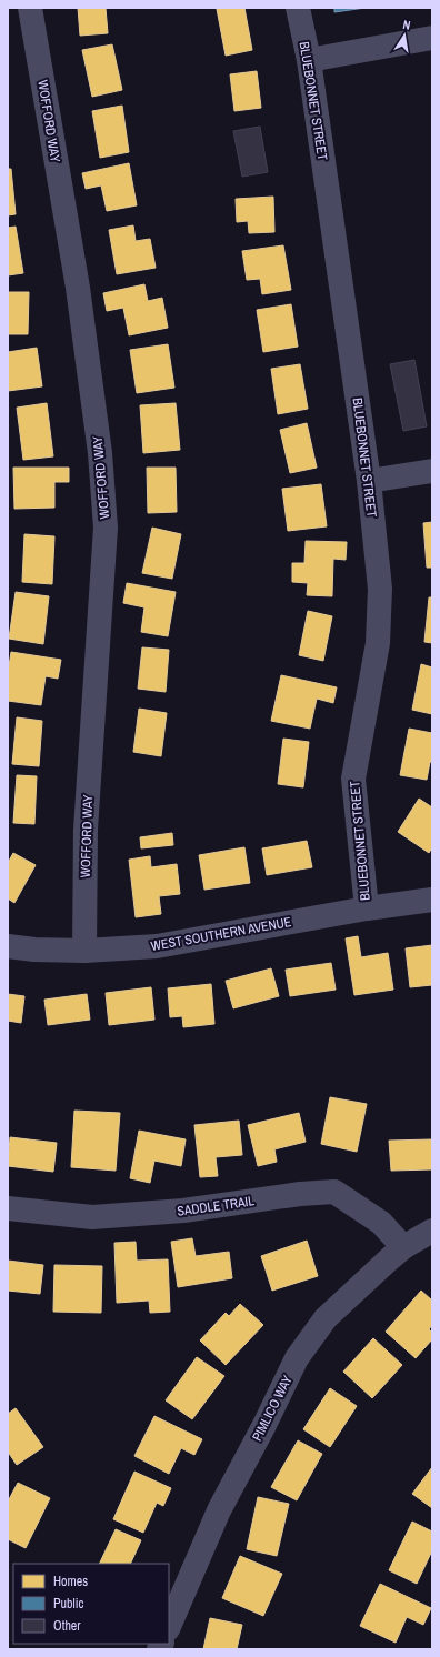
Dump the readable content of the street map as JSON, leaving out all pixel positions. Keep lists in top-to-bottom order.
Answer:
{
  "streets": {
    "street": [
      "BLUEBONNET STREET",
      "WOFFORD WAY",
      "WEST SOUTHERN AVENUE",
      "SADDLE TRAIL",
      "PIMLICO WAY"
    ]
  },
  "crossings": [
    ["BLUEBONNET STREET", "WEST SOUTHERN AVENUE"],
    ["WOFFORD WAY", "WEST SOUTHERN AVENUE"],
    ["SADDLE TRAIL", "PIMLICO WAY"]
  ],
  "legend": ["Homes", "Public", "Other"],
  "north": "top"
}
